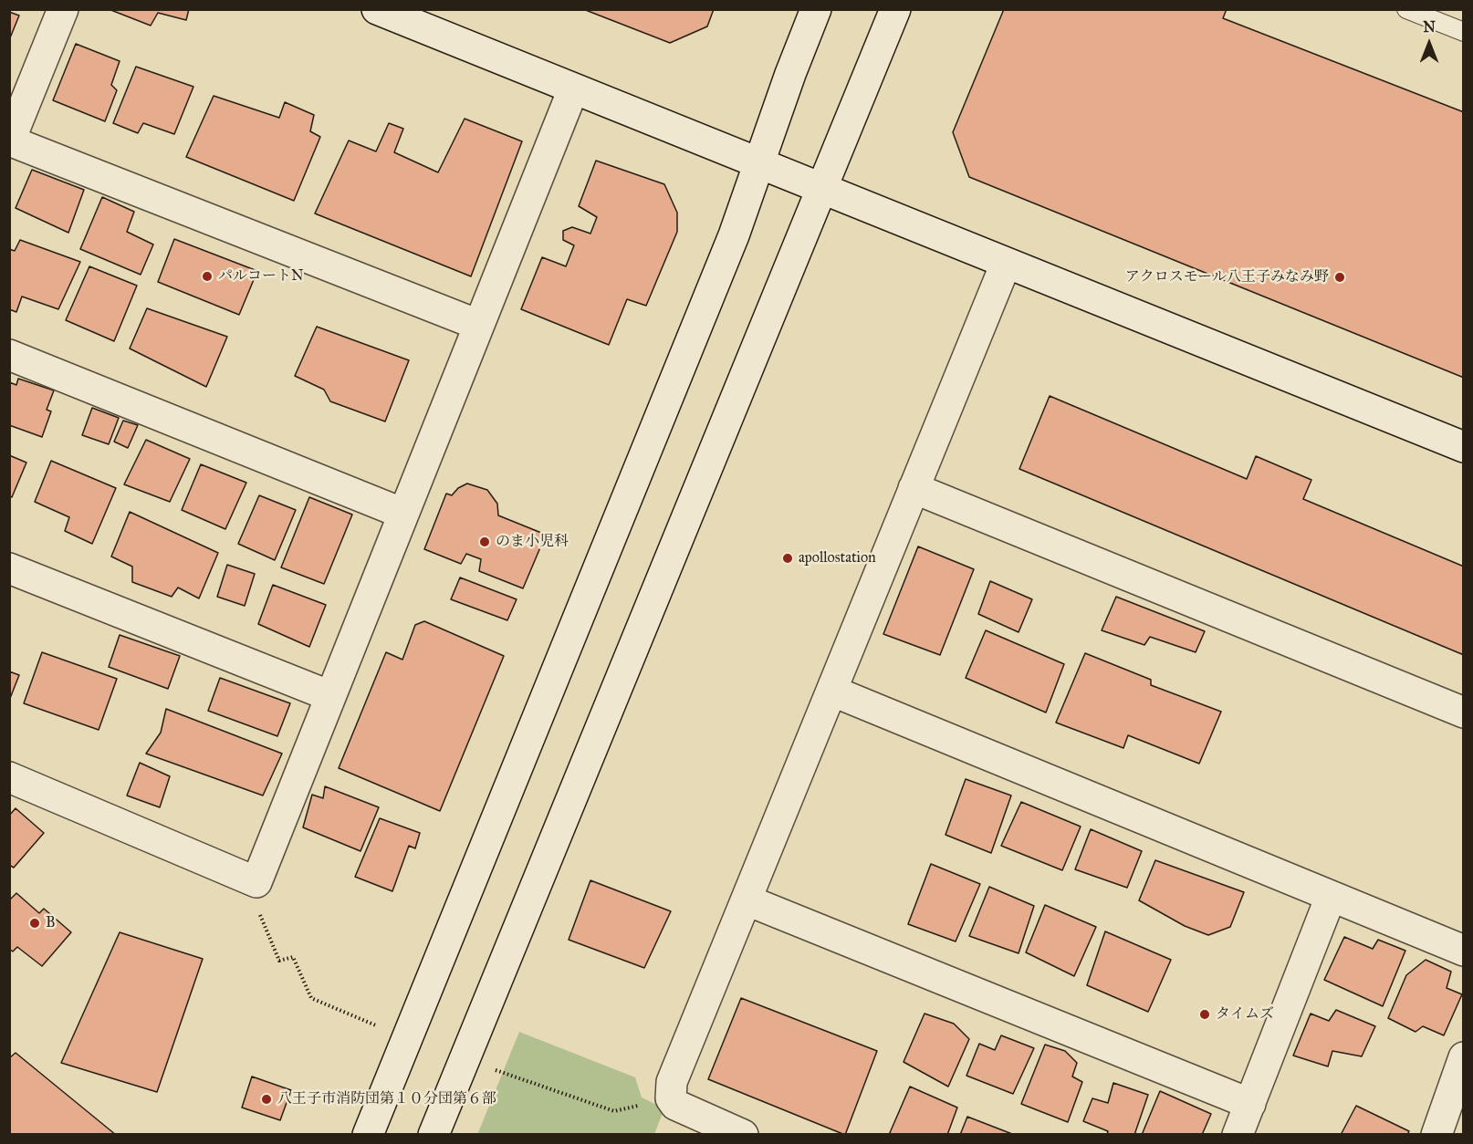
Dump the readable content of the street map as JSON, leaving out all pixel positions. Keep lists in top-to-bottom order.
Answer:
{
  "places": [
    "パルコートN",
    "アクロスモール八王子みなみ野",
    "のま小児科",
    "apollostation",
    "B",
    "タイムズ",
    "八王子市消防団第１０分団第６部"
  ],
  "north": "top"
}
